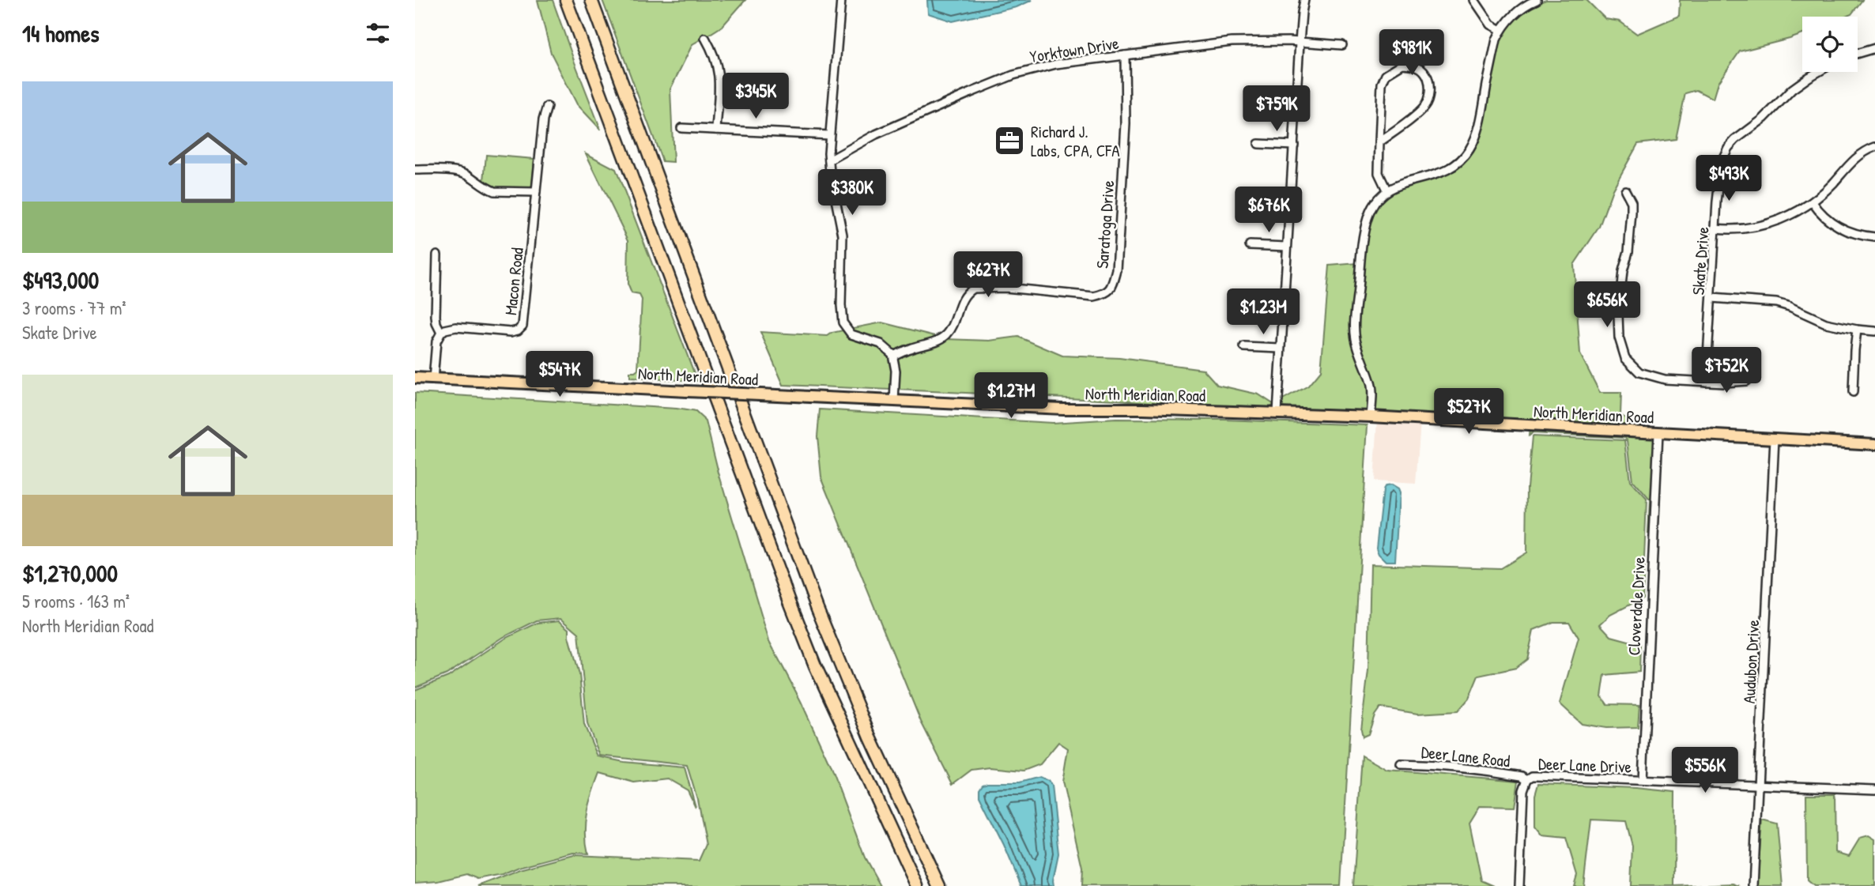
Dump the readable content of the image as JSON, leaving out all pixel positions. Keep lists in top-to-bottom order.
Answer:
{
  "streets": {
    "main road": ["North Meridian Road"],
    "street": [
      "Yorktown Drive",
      "Saratoga Drive",
      "Skate Drive",
      "Macon Road",
      "Cloverdale Drive",
      "Audubon Drive",
      "Deer Lane Road",
      "Deer Lane Drive"
    ]
  },
  "crossings": [
    ["Yorktown Drive", "Saratoga Drive"],
    ["North Meridian Road", "Cloverdale Drive"],
    ["North Meridian Road", "Audubon Drive"],
    ["Cloverdale Drive", "Deer Lane Drive"],
    ["Audubon Drive", "Deer Lane Drive"],
    ["Deer Lane Road", "Deer Lane Drive"]
  ],
  "places": {
    "office": ["Richard J. Labs, CPA, CFA"]
  },
  "page": {
    "heading": "14 homes",
    "price": [
      "$981K",
      "$345K",
      "$759K",
      "$493K",
      "$380K",
      "$676K",
      "$627K",
      "$656K",
      "$1.23M",
      "$752K",
      "$547K",
      "$1.27M",
      "$527K",
      "$556K"
    ],
    "list": [
      {
        "name": "$493,000",
        "note": "3 rooms · 77 m² · Skate Drive"
      },
      {
        "name": "$1,270,000",
        "note": "5 rooms · 163 m² · North Meridian Road"
      }
    ]
  }
}
